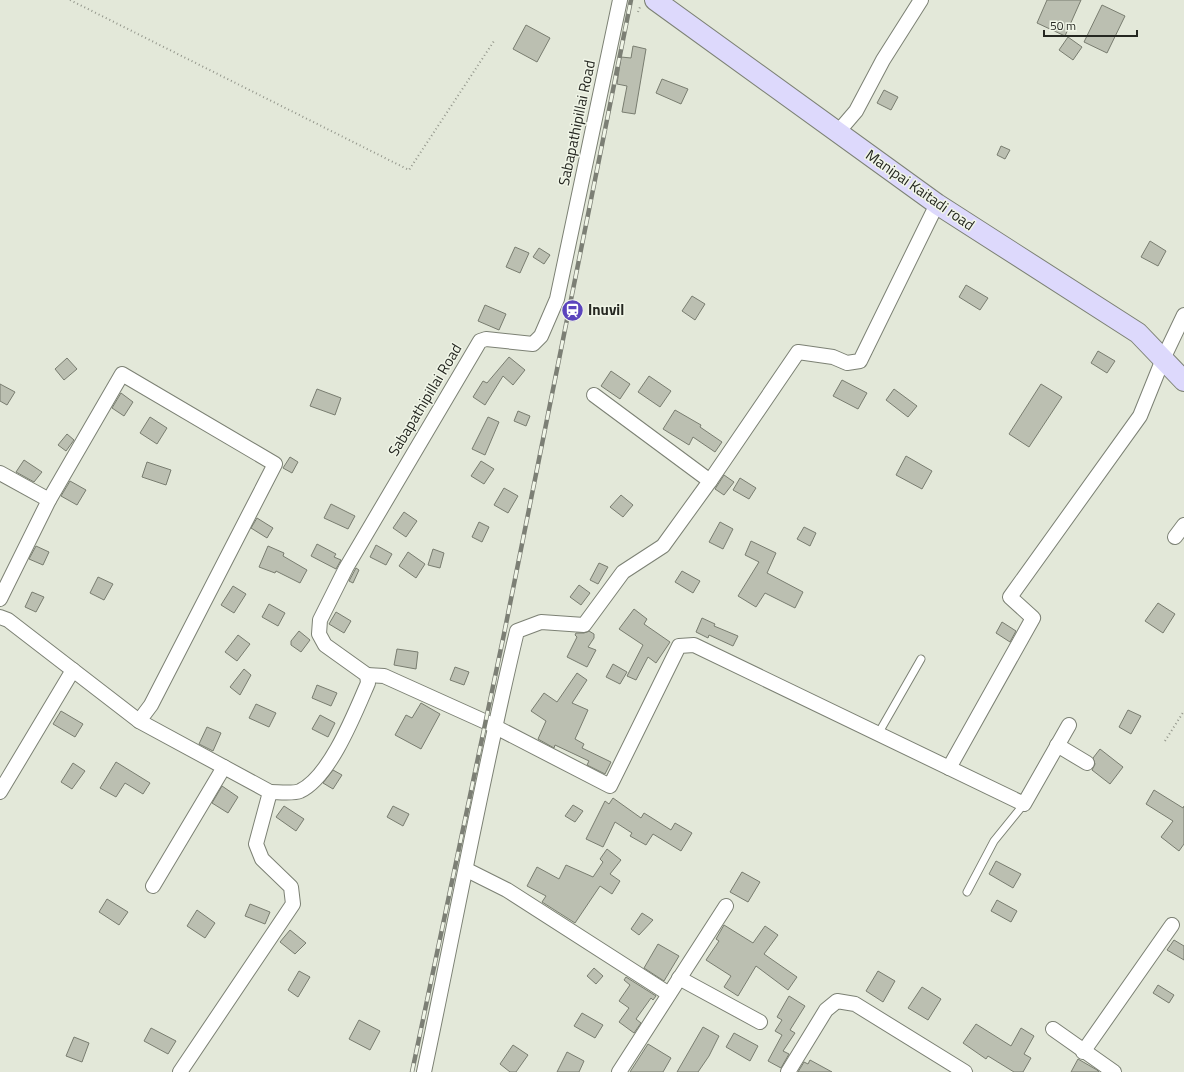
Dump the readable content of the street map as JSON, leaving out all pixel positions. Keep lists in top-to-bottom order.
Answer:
{
  "streets": {
    "main road": ["Manipai Kaitadi road"],
    "street": ["Sabapathipillai Road"]
  },
  "places": {
    "station": ["Inuvil"]
  },
  "scale_bar": "50 m"
}
